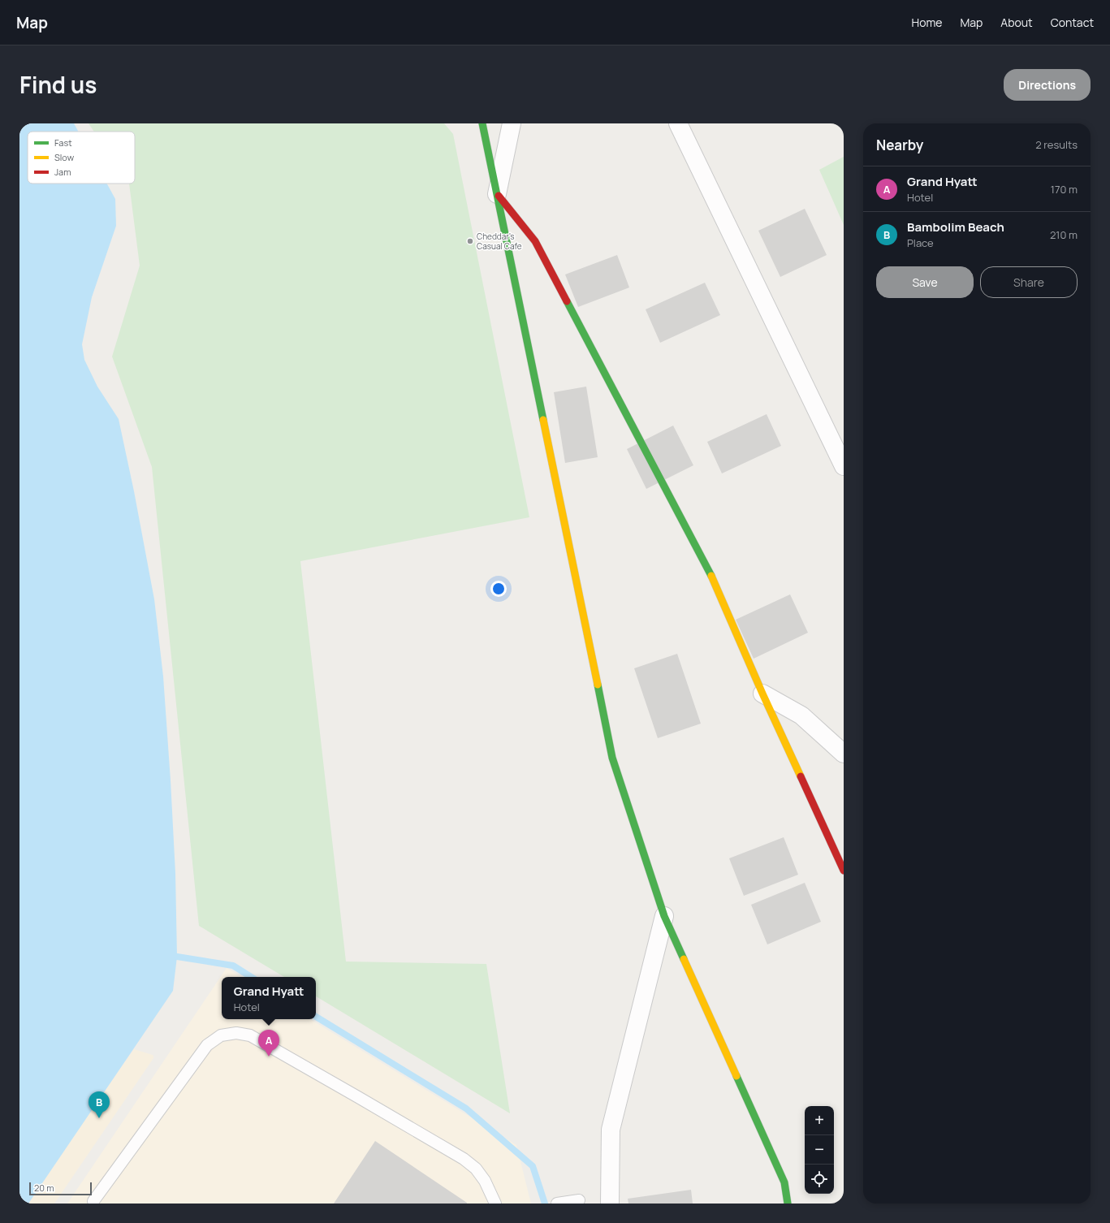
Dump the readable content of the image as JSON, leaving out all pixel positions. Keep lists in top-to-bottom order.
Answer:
{
  "places": ["Cheddar's Casual Cafe"],
  "legend": ["Fast", "Slow", "Jam"],
  "scale_bar": "20 m",
  "page": {
    "header": "Map",
    "nav": [
      "Home",
      "Map",
      "About",
      "Contact"
    ],
    "title": "Find us",
    "buttons": [
      "Directions",
      ["Save", "Share"]
    ],
    "heading": ["Nearby", "2 results"],
    "list": [
      {
        "mark": "A",
        "name": "Grand Hyatt",
        "note": "Hotel",
        "value": "170 m"
      },
      {
        "mark": "B",
        "name": "Bambolim Beach",
        "note": "Place",
        "value": "210 m"
      }
    ],
    "popup": ["Grand Hyatt", "Hotel"],
    "pins": ["A", "B"],
    "map_buttons": ["+", "−"],
    "scale": "20 m"
  }
}
